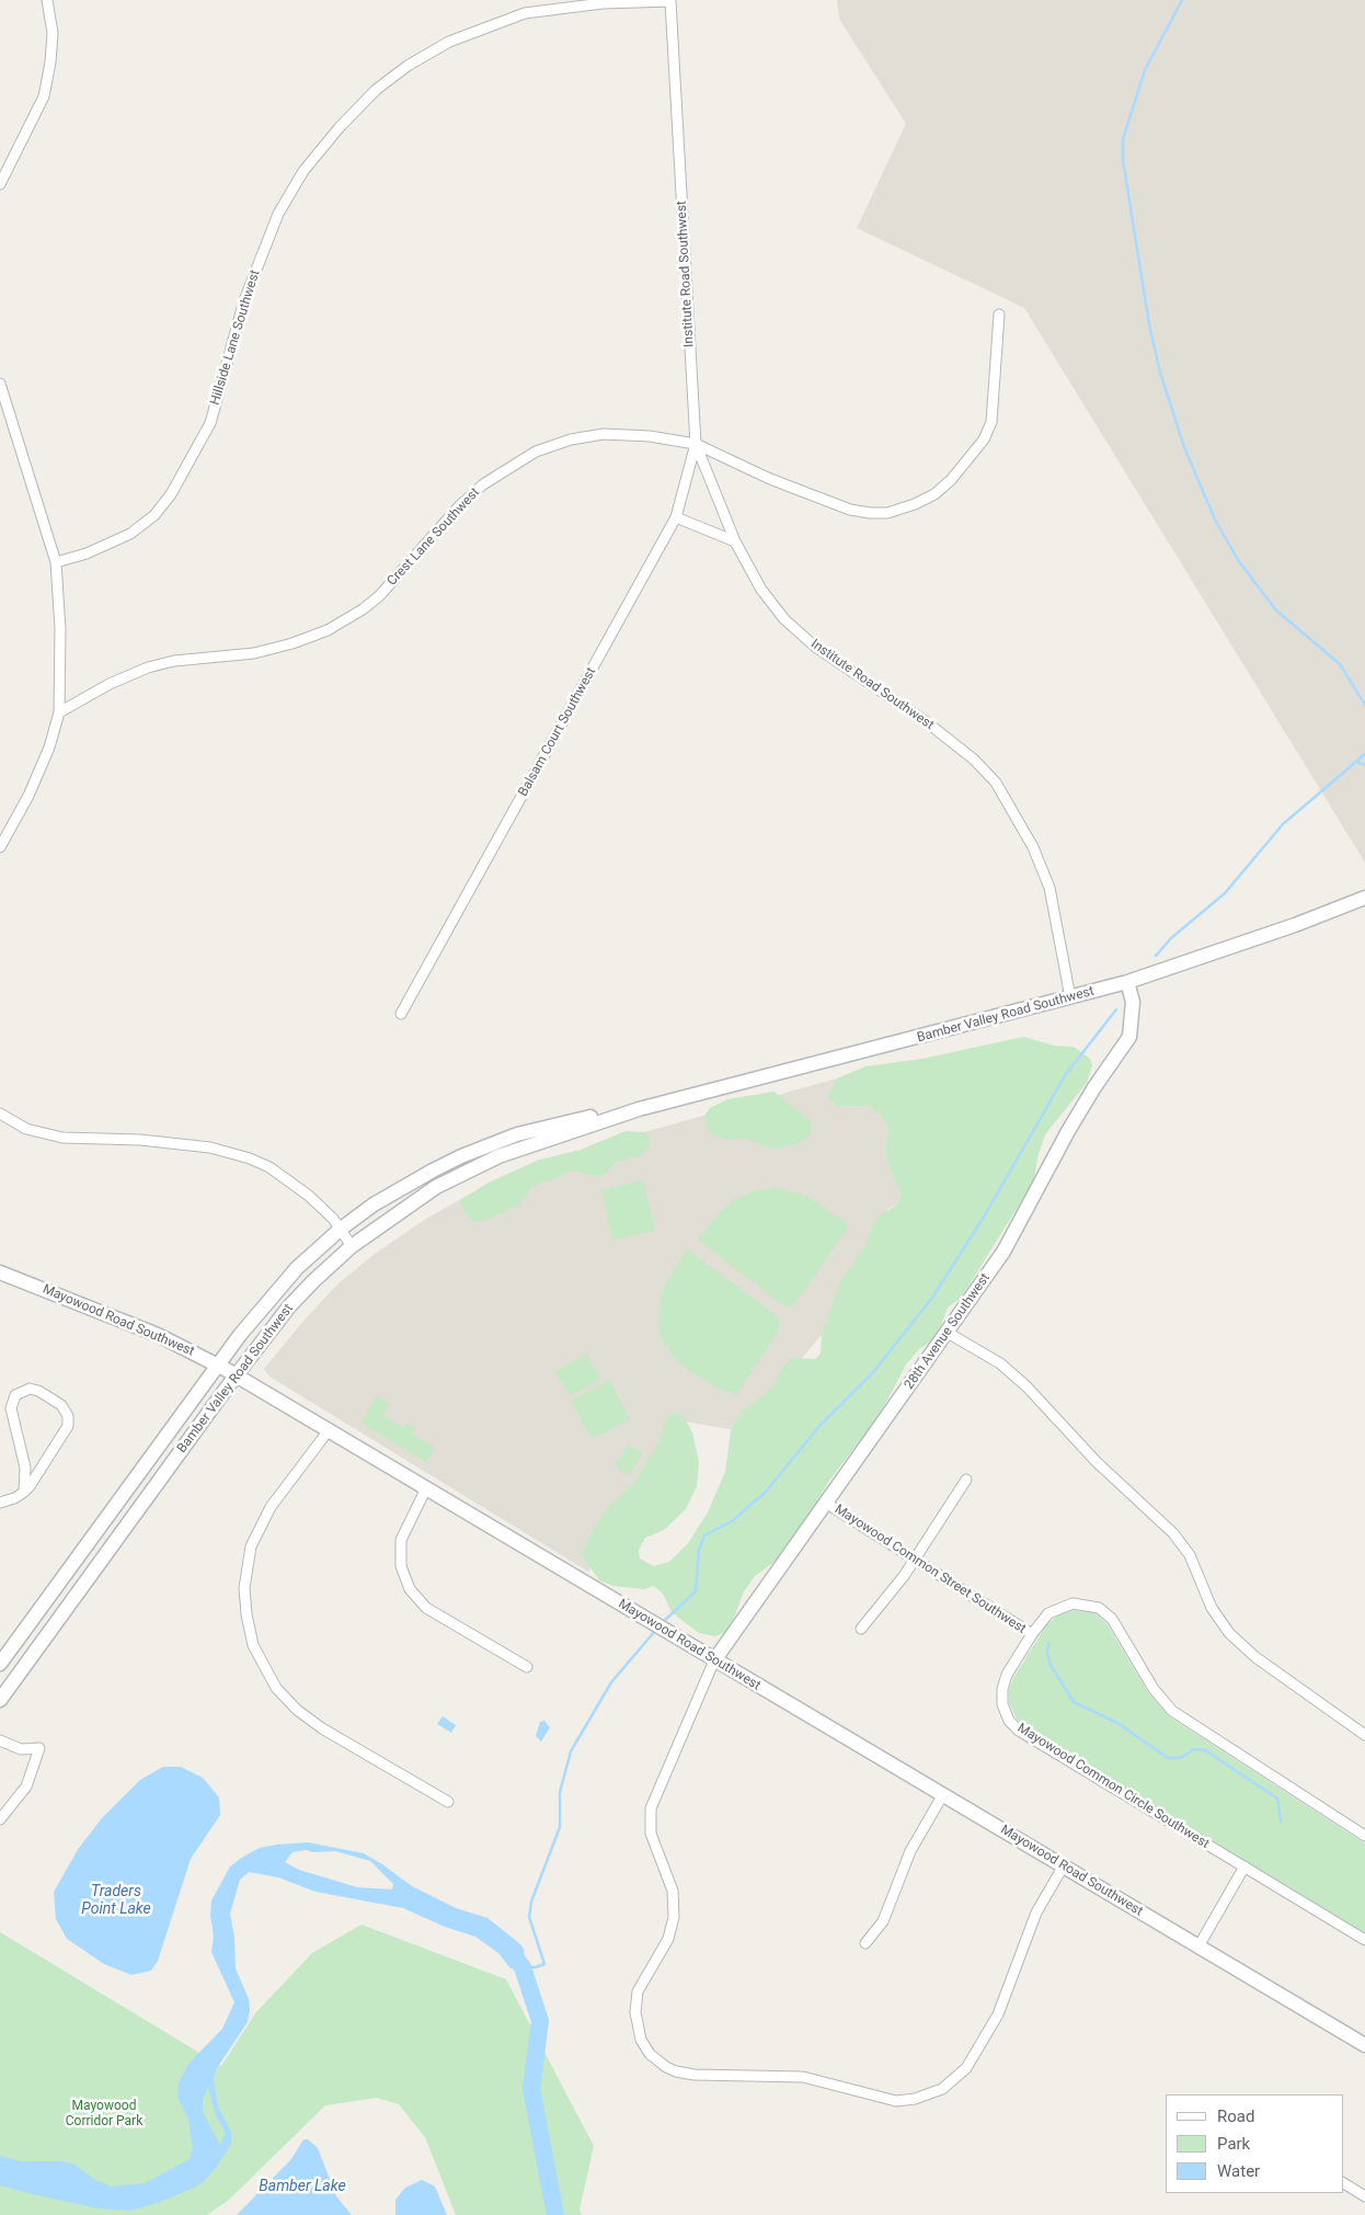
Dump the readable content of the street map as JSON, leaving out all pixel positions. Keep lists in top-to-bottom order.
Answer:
{
  "streets": {
    "main road": ["Bamber Valley Road Southwest", "Mayowood Road Southwest", "28th Avenue Southwest"],
    "street": [
      "Institute Road Southwest",
      "Hillside Lane Southwest",
      "Crest Lane Southwest",
      "Balsam Court Southwest",
      "Mayowood Common Street Southwest",
      "Mayowood Common Circle Southwest"
    ]
  },
  "crossings": [
    ["Institute Road Southwest", "Hillside Lane Southwest"],
    ["Institute Road Southwest", "Crest Lane Southwest"],
    ["Institute Road Southwest", "Balsam Court Southwest"],
    ["Institute Road Southwest", "Bamber Valley Road Southwest"],
    ["Crest Lane Southwest", "Balsam Court Southwest"],
    ["Bamber Valley Road Southwest", "Mayowood Road Southwest"],
    ["Bamber Valley Road Southwest", "28th Avenue Southwest"],
    ["Mayowood Road Southwest", "28th Avenue Southwest"],
    ["28th Avenue Southwest", "Mayowood Common Street Southwest"],
    ["Mayowood Common Street Southwest", "Mayowood Common Circle Southwest"]
  ],
  "water": ["Traders Point Lake", "Bamber Lake"],
  "parks": ["Mayowood Corridor Park"],
  "legend": ["Road", "Park", "Water"]
}
